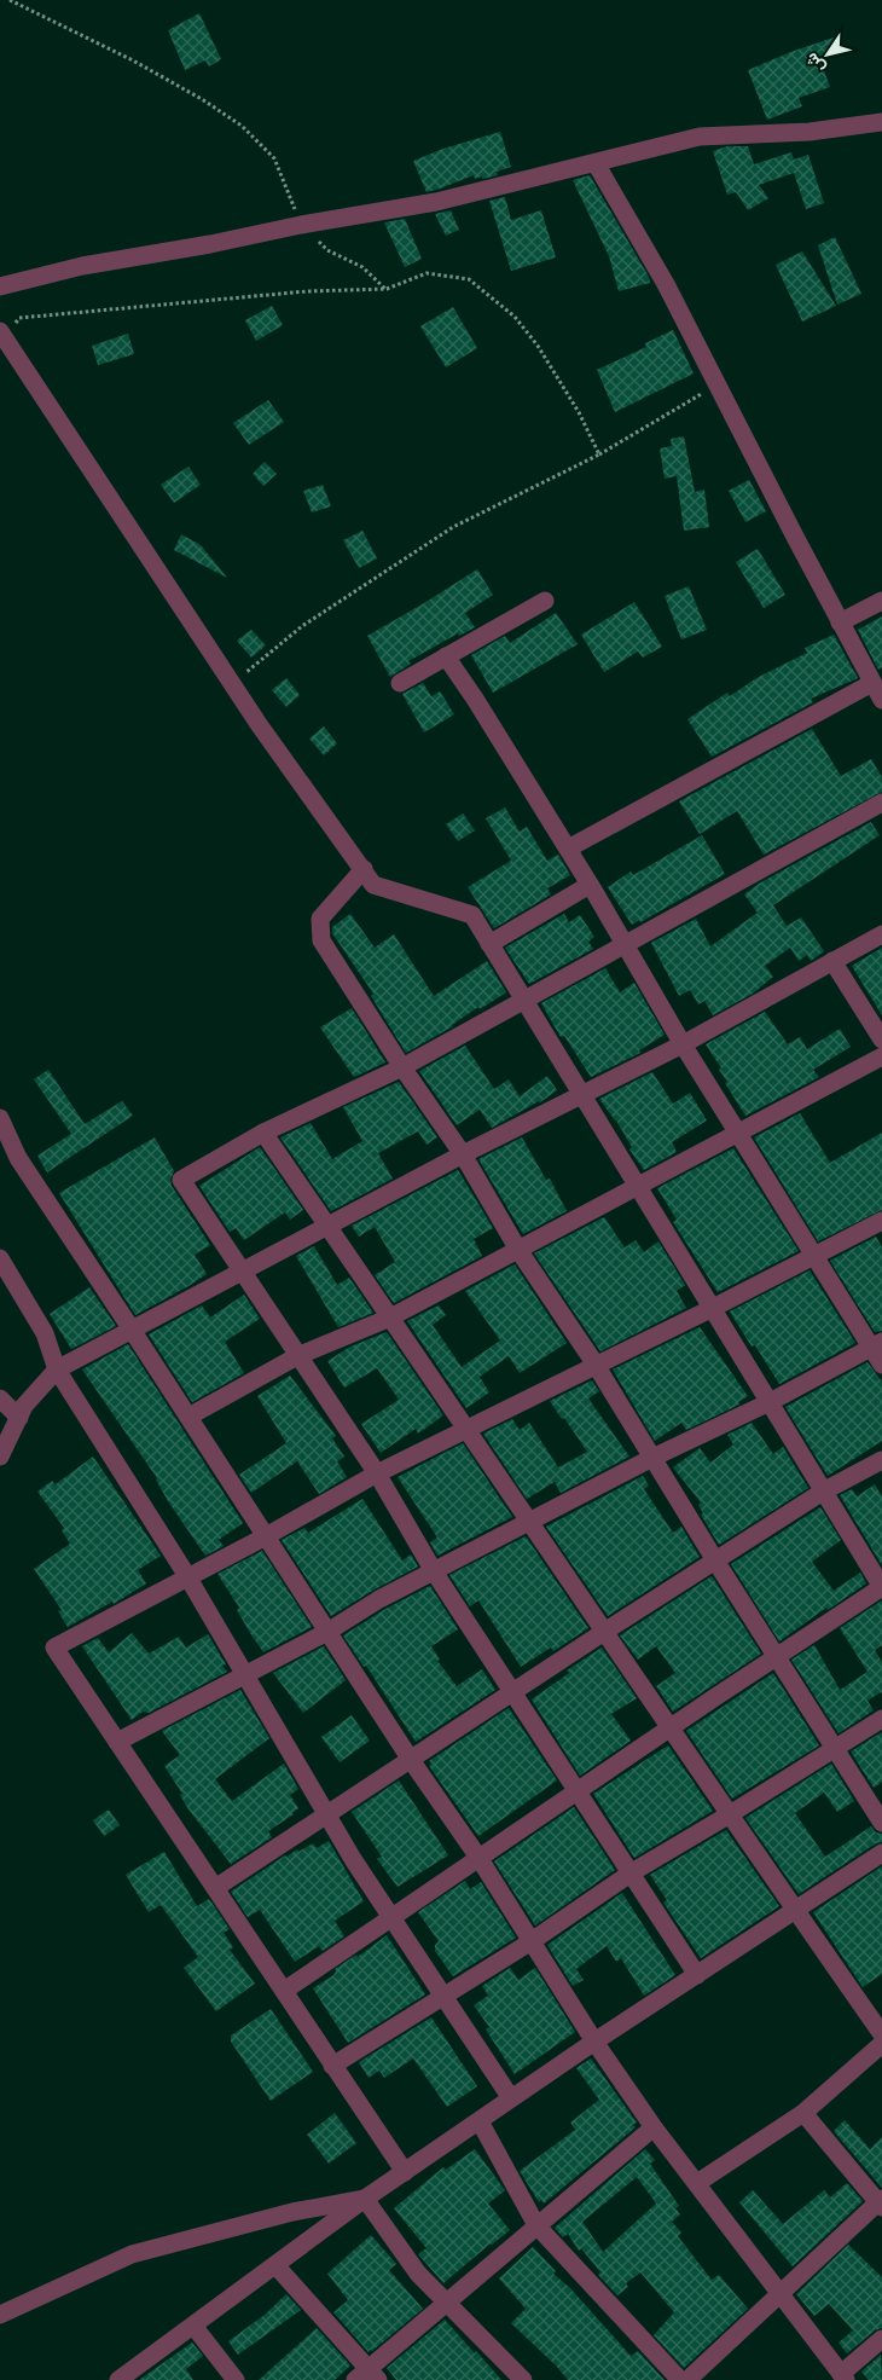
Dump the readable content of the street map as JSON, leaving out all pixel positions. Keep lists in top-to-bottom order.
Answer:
{
  "north": "bottom left"
}
